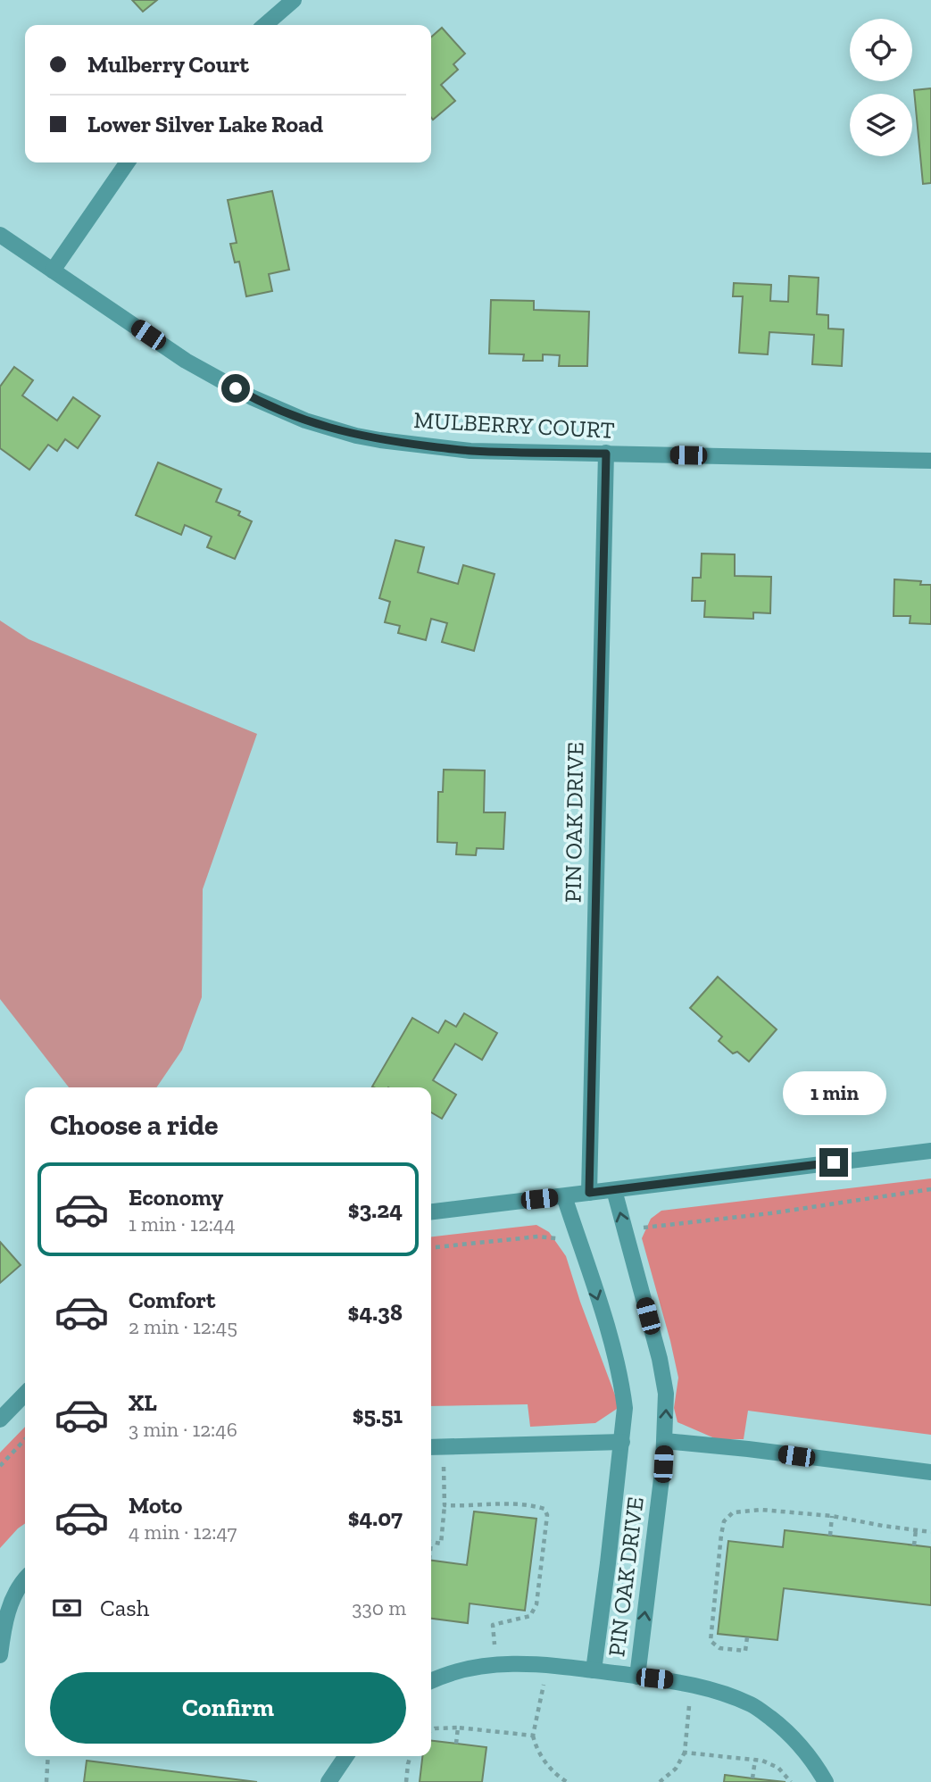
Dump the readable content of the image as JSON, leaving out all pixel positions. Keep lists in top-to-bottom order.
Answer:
{
  "streets": {
    "street": ["MULBERRY COURT", "PIN OAK DRIVE"]
  },
  "crossings": [
    ["MULBERRY COURT", "PIN OAK DRIVE"]
  ],
  "page": {
    "banner": ["Mulberry Court", "Lower Silver Lake Road"],
    "bubble": "1 min",
    "heading": "Choose a ride",
    "list": [
      {
        "name": "Economy",
        "note": "1 min · 12:44",
        "value": "$3.24"
      },
      {
        "name": "Comfort",
        "note": "2 min · 12:45",
        "value": "$4.38"
      },
      {
        "name": "XL",
        "note": "3 min · 12:46",
        "value": "$5.51"
      },
      {
        "name": "Moto",
        "note": "4 min · 12:47",
        "value": "$4.07"
      }
    ],
    "pay": ["Cash", "330 m"],
    "buttons": "Confirm"
  }
}
